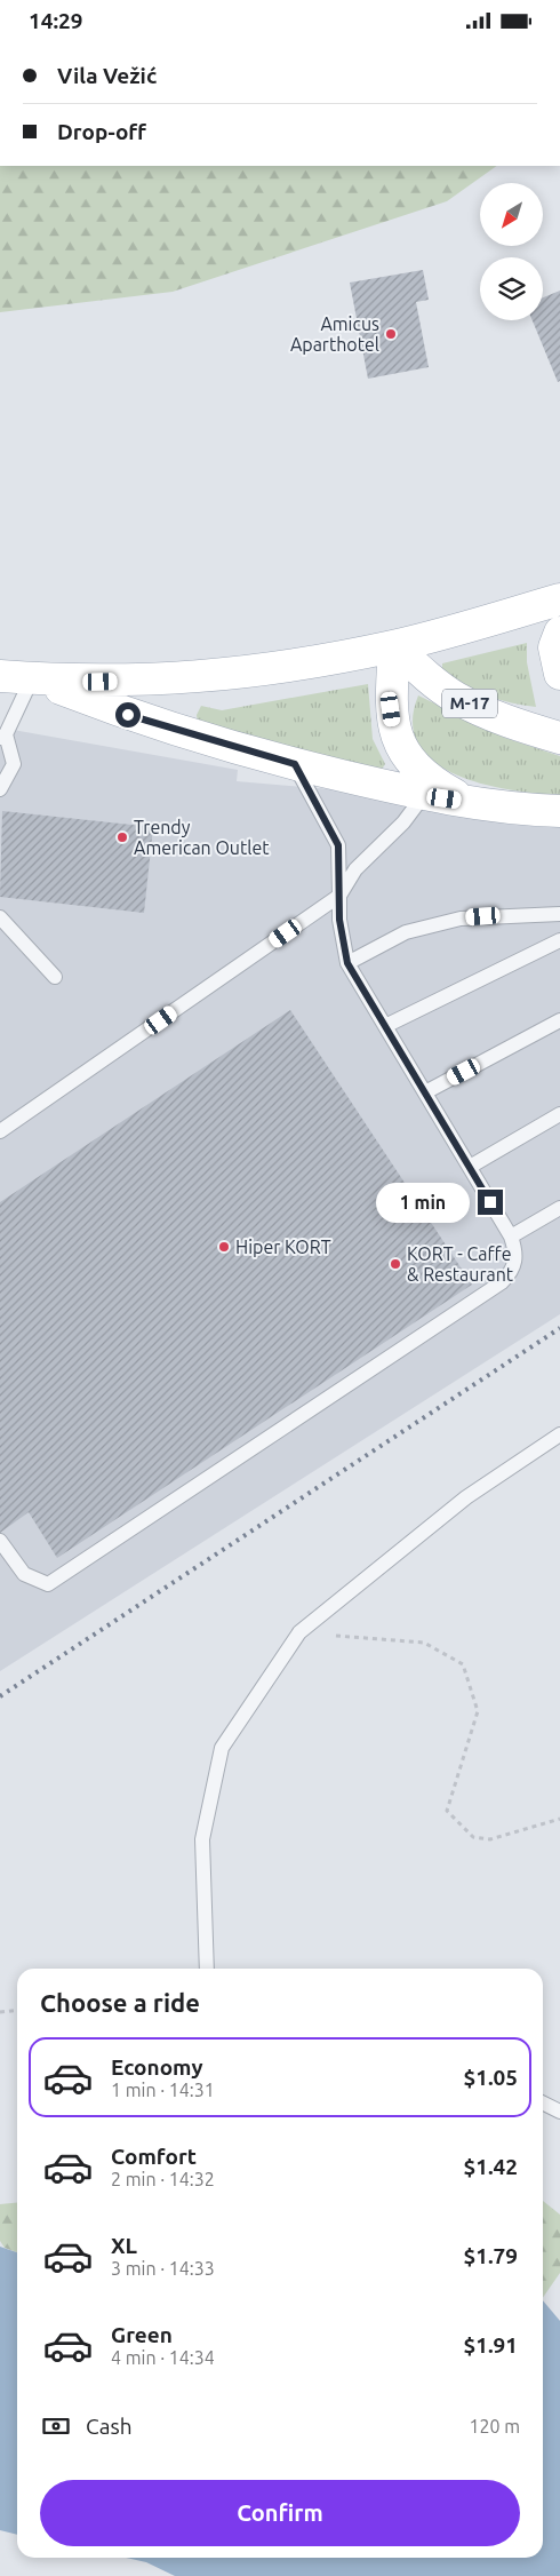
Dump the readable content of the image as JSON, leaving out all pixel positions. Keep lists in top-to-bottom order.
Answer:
{
  "streets": {
    "main road": ["M-17"]
  },
  "places": [
    "Amicus Aparthotel",
    "Trendy American Outlet",
    "Hiper KORT",
    "KORT - Caffe & Restaurant"
  ],
  "north": "bottom left",
  "page": {
    "status": "14:29",
    "banner": ["Vila Vežić", "Drop-off"],
    "bubble": "1 min",
    "heading": "Choose a ride",
    "list": [
      {
        "name": "Economy",
        "note": "1 min · 14:31",
        "value": "$1.05"
      },
      {
        "name": "Comfort",
        "note": "2 min · 14:32",
        "value": "$1.42"
      },
      {
        "name": "XL",
        "note": "3 min · 14:33",
        "value": "$1.79"
      },
      {
        "name": "Green",
        "note": "4 min · 14:34",
        "value": "$1.91"
      }
    ],
    "pay": ["Cash", "120 m"],
    "buttons": "Confirm"
  }
}
